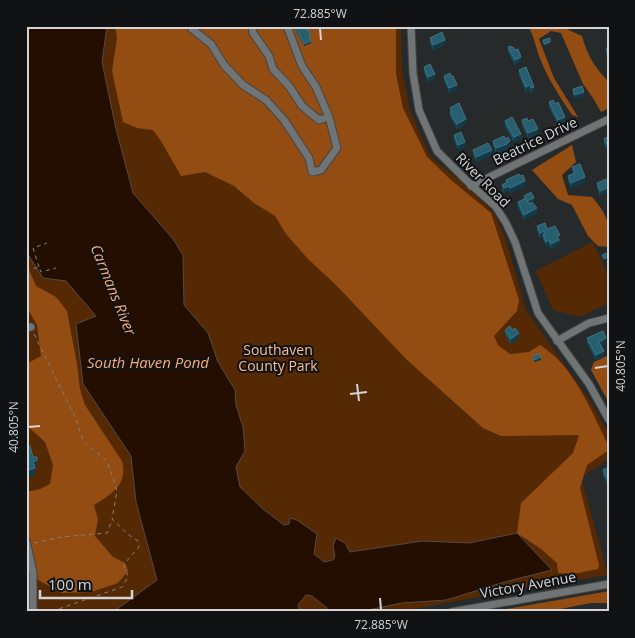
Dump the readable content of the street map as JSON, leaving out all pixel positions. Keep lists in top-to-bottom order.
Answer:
{
  "streets": {
    "street": ["Beatrice Drive", "River Road", "Victory Avenue"]
  },
  "crossings": [
    ["Beatrice Drive", "River Road"]
  ],
  "water": ["Carmans River", "South Haven Pond"],
  "parks": ["Southaven County Park"],
  "scale_bar": "100 m",
  "coordinates": ["72.885°W", "40.805°N"]
}
